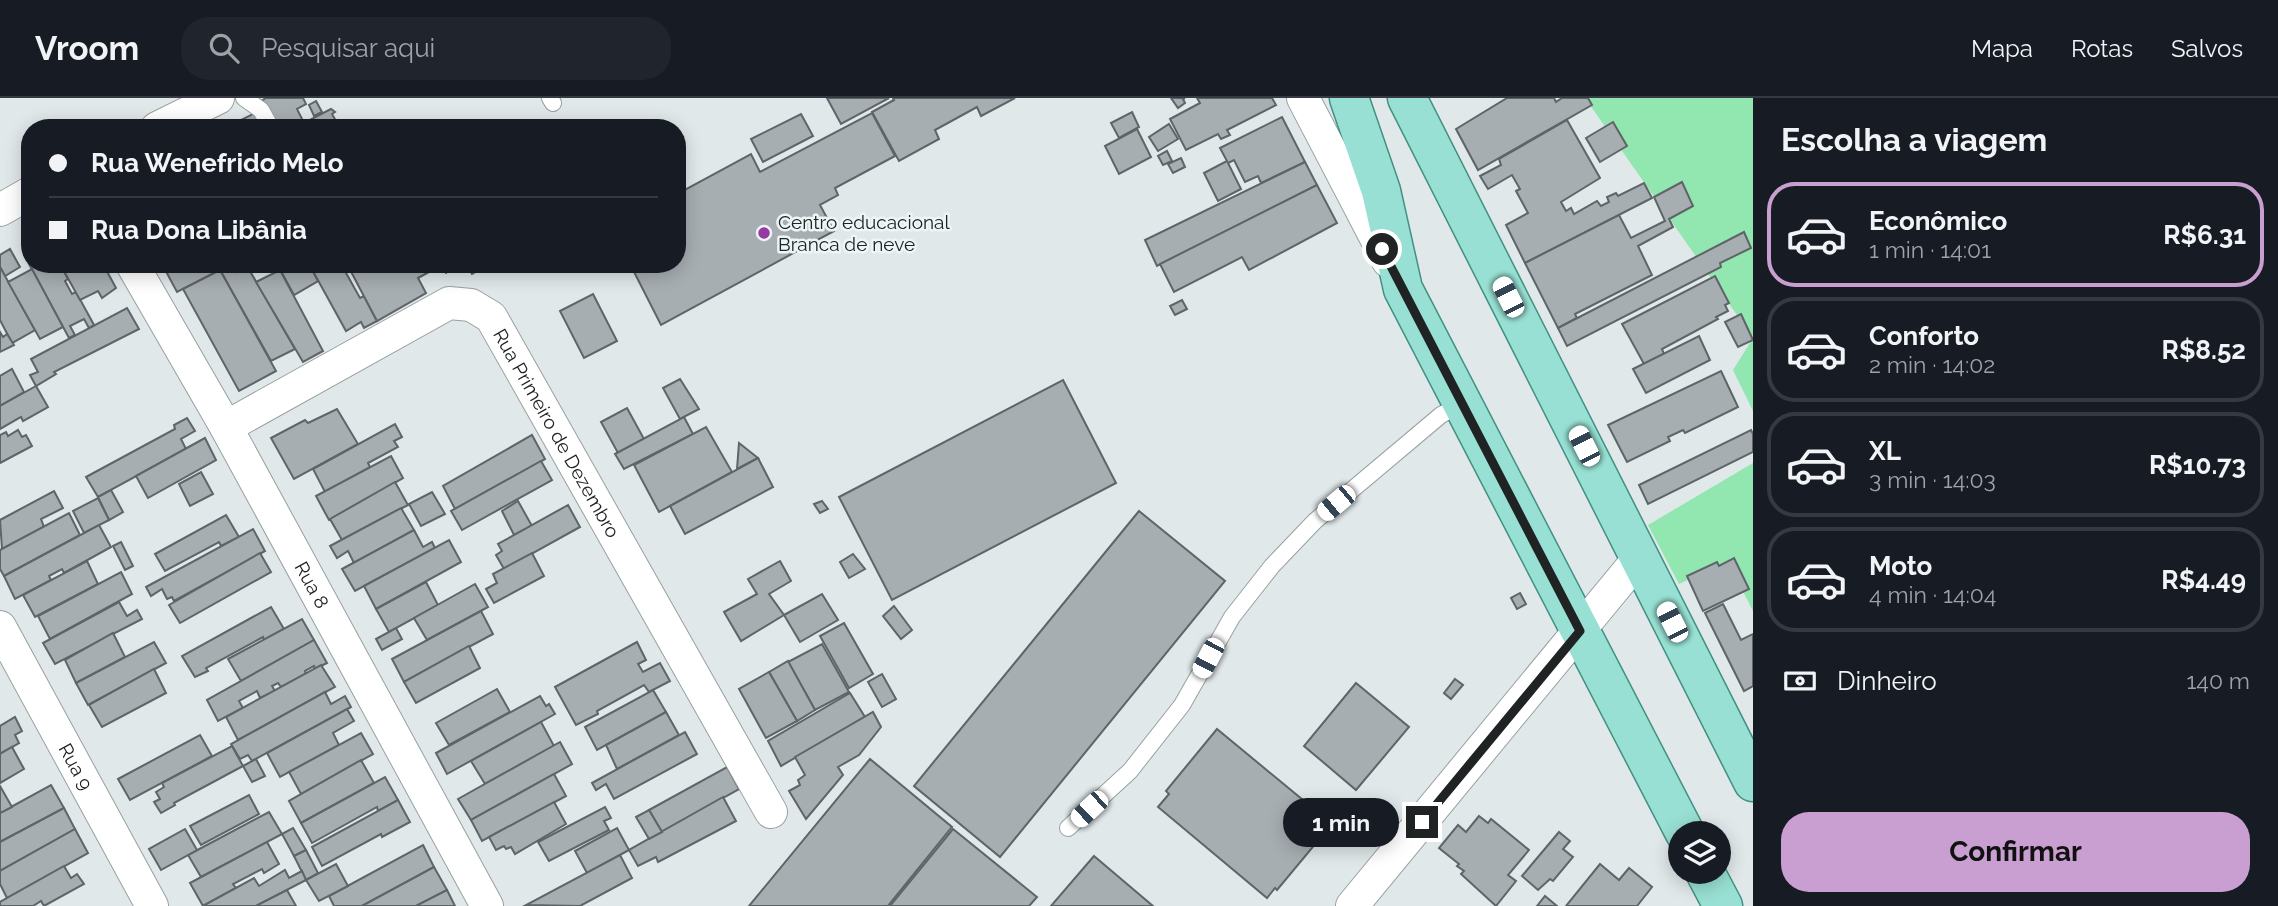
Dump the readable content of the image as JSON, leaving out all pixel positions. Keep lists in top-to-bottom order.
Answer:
{
  "streets": {
    "street": ["Rua Primeiro de Dezembro", "Rua 8", "Rua 9"]
  },
  "crossings": [
    ["Rua Primeiro de Dezembro", "Rua 8"]
  ],
  "places": ["Centro educacional Branca de neve"],
  "page": {
    "header": "Vroom",
    "search": "Pesquisar aqui",
    "nav": ["Mapa", "Rotas", "Salvos"],
    "heading": "Escolha a viagem",
    "banner": ["Rua Wenefrido Melo", "Rua Dona Libânia"],
    "list": [
      {
        "name": "Econômico",
        "note": "1 min · 14:01",
        "value": "R$6.31"
      },
      {
        "name": "Conforto",
        "note": "2 min · 14:02",
        "value": "R$8.52"
      },
      {
        "name": "XL",
        "note": "3 min · 14:03",
        "value": "R$10.73"
      },
      {
        "name": "Moto",
        "note": "4 min · 14:04",
        "value": "R$4.49"
      }
    ],
    "pay": ["Dinheiro", "140 m"],
    "bubble": "1 min",
    "buttons": "Confirmar"
  }
}
